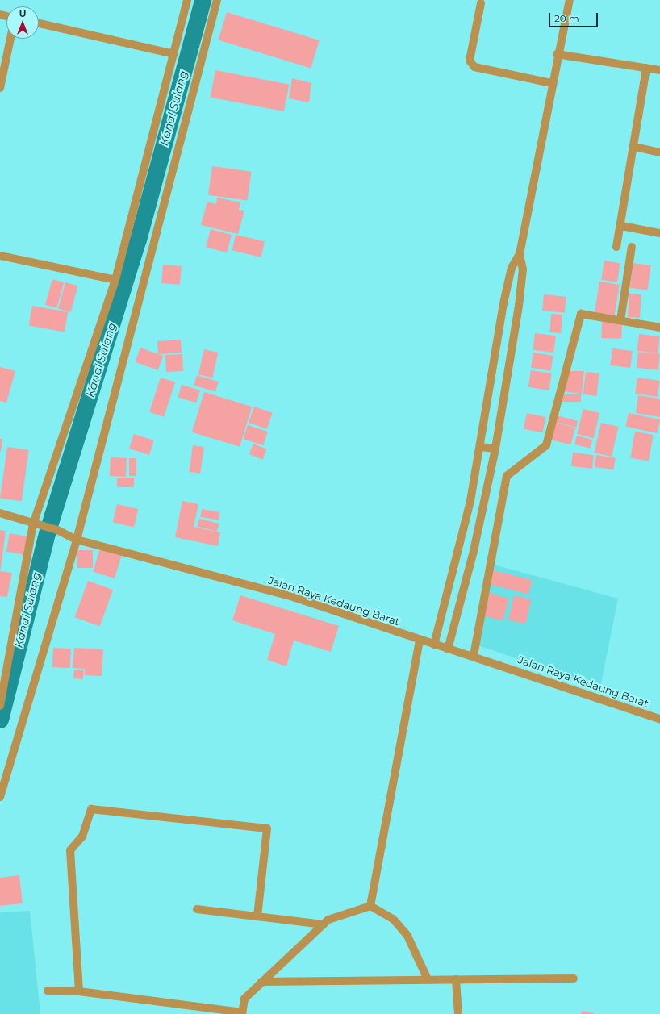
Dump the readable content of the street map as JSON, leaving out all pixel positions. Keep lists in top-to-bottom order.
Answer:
{
  "streets": {
    "street": ["Jalan Raya Kedaung Barat"]
  },
  "water": ["Kanal Sulang"],
  "scale_bar": "20 m",
  "north": "top"
}
